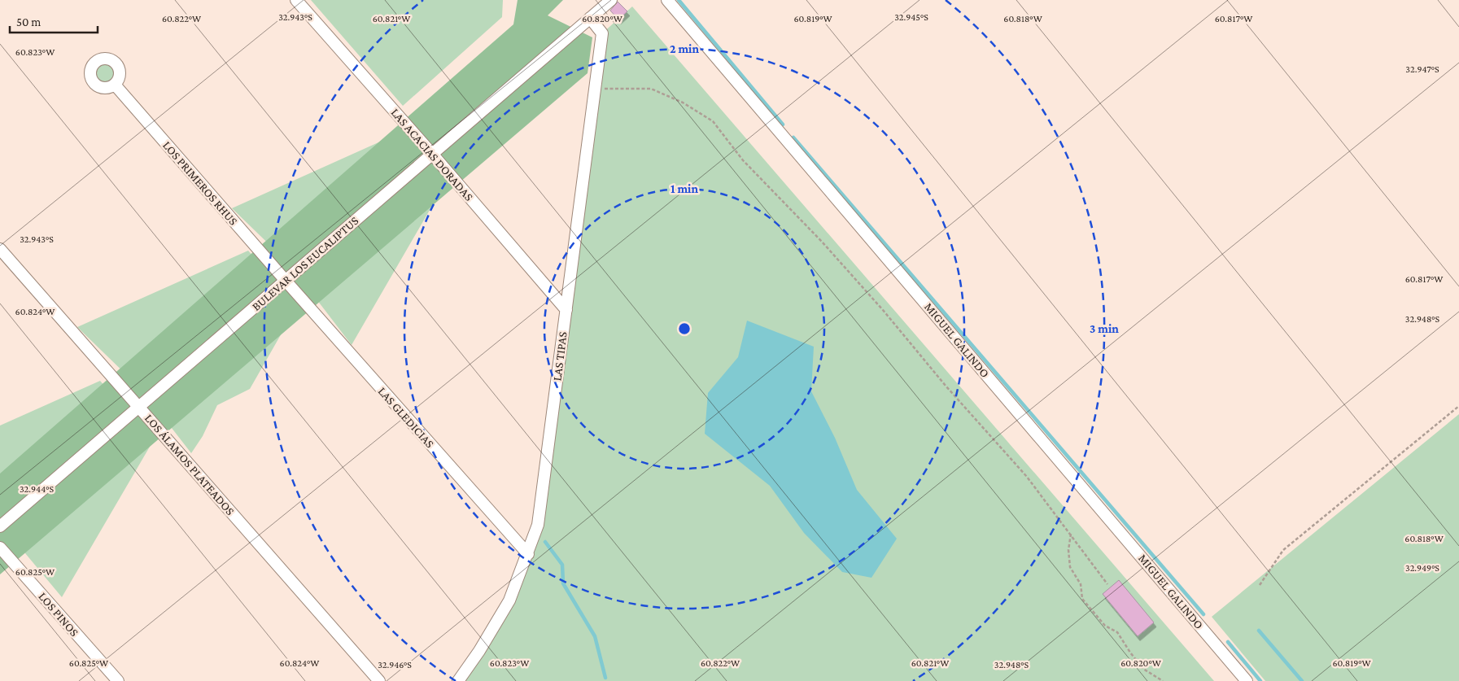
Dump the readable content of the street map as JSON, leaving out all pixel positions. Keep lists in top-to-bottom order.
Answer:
{
  "streets": {
    "street": [
      "LAS ACACIAS DORADAS",
      "LOS PRIMEROS RHUS",
      "BULEVAR LOS EUCALIPTUS",
      "MIGUEL GALINDO",
      "LAS TIPAS",
      "LAS GLEDICIAS",
      "LOS ÁLAMOS PLATEADOS",
      "LOS PINOS"
    ]
  },
  "crossings": [
    ["LAS ACACIAS DORADAS", "BULEVAR LOS EUCALIPTUS"],
    ["LAS ACACIAS DORADAS", "LAS TIPAS"],
    ["LOS PRIMEROS RHUS", "BULEVAR LOS EUCALIPTUS"],
    ["LOS PRIMEROS RHUS", "LAS GLEDICIAS"],
    ["BULEVAR LOS EUCALIPTUS", "LAS TIPAS"],
    ["BULEVAR LOS EUCALIPTUS", "LAS GLEDICIAS"],
    ["BULEVAR LOS EUCALIPTUS", "LOS ÁLAMOS PLATEADOS"],
    ["LAS TIPAS", "LAS GLEDICIAS"]
  ],
  "scale_bar": "50 m",
  "coordinates": [
    "32.943°S",
    "32.945°S",
    "60.818°W",
    "60.822°W",
    "60.821°W",
    "60.820°W",
    "60.819°W",
    "60.817°W",
    "60.823°W",
    "32.947°S",
    "60.824°W",
    "32.948°S",
    "32.944°S",
    "32.949°S",
    "60.825°W",
    "32.946°S"
  ],
  "rings": ["2 min", "1 min", "3 min"]
}
